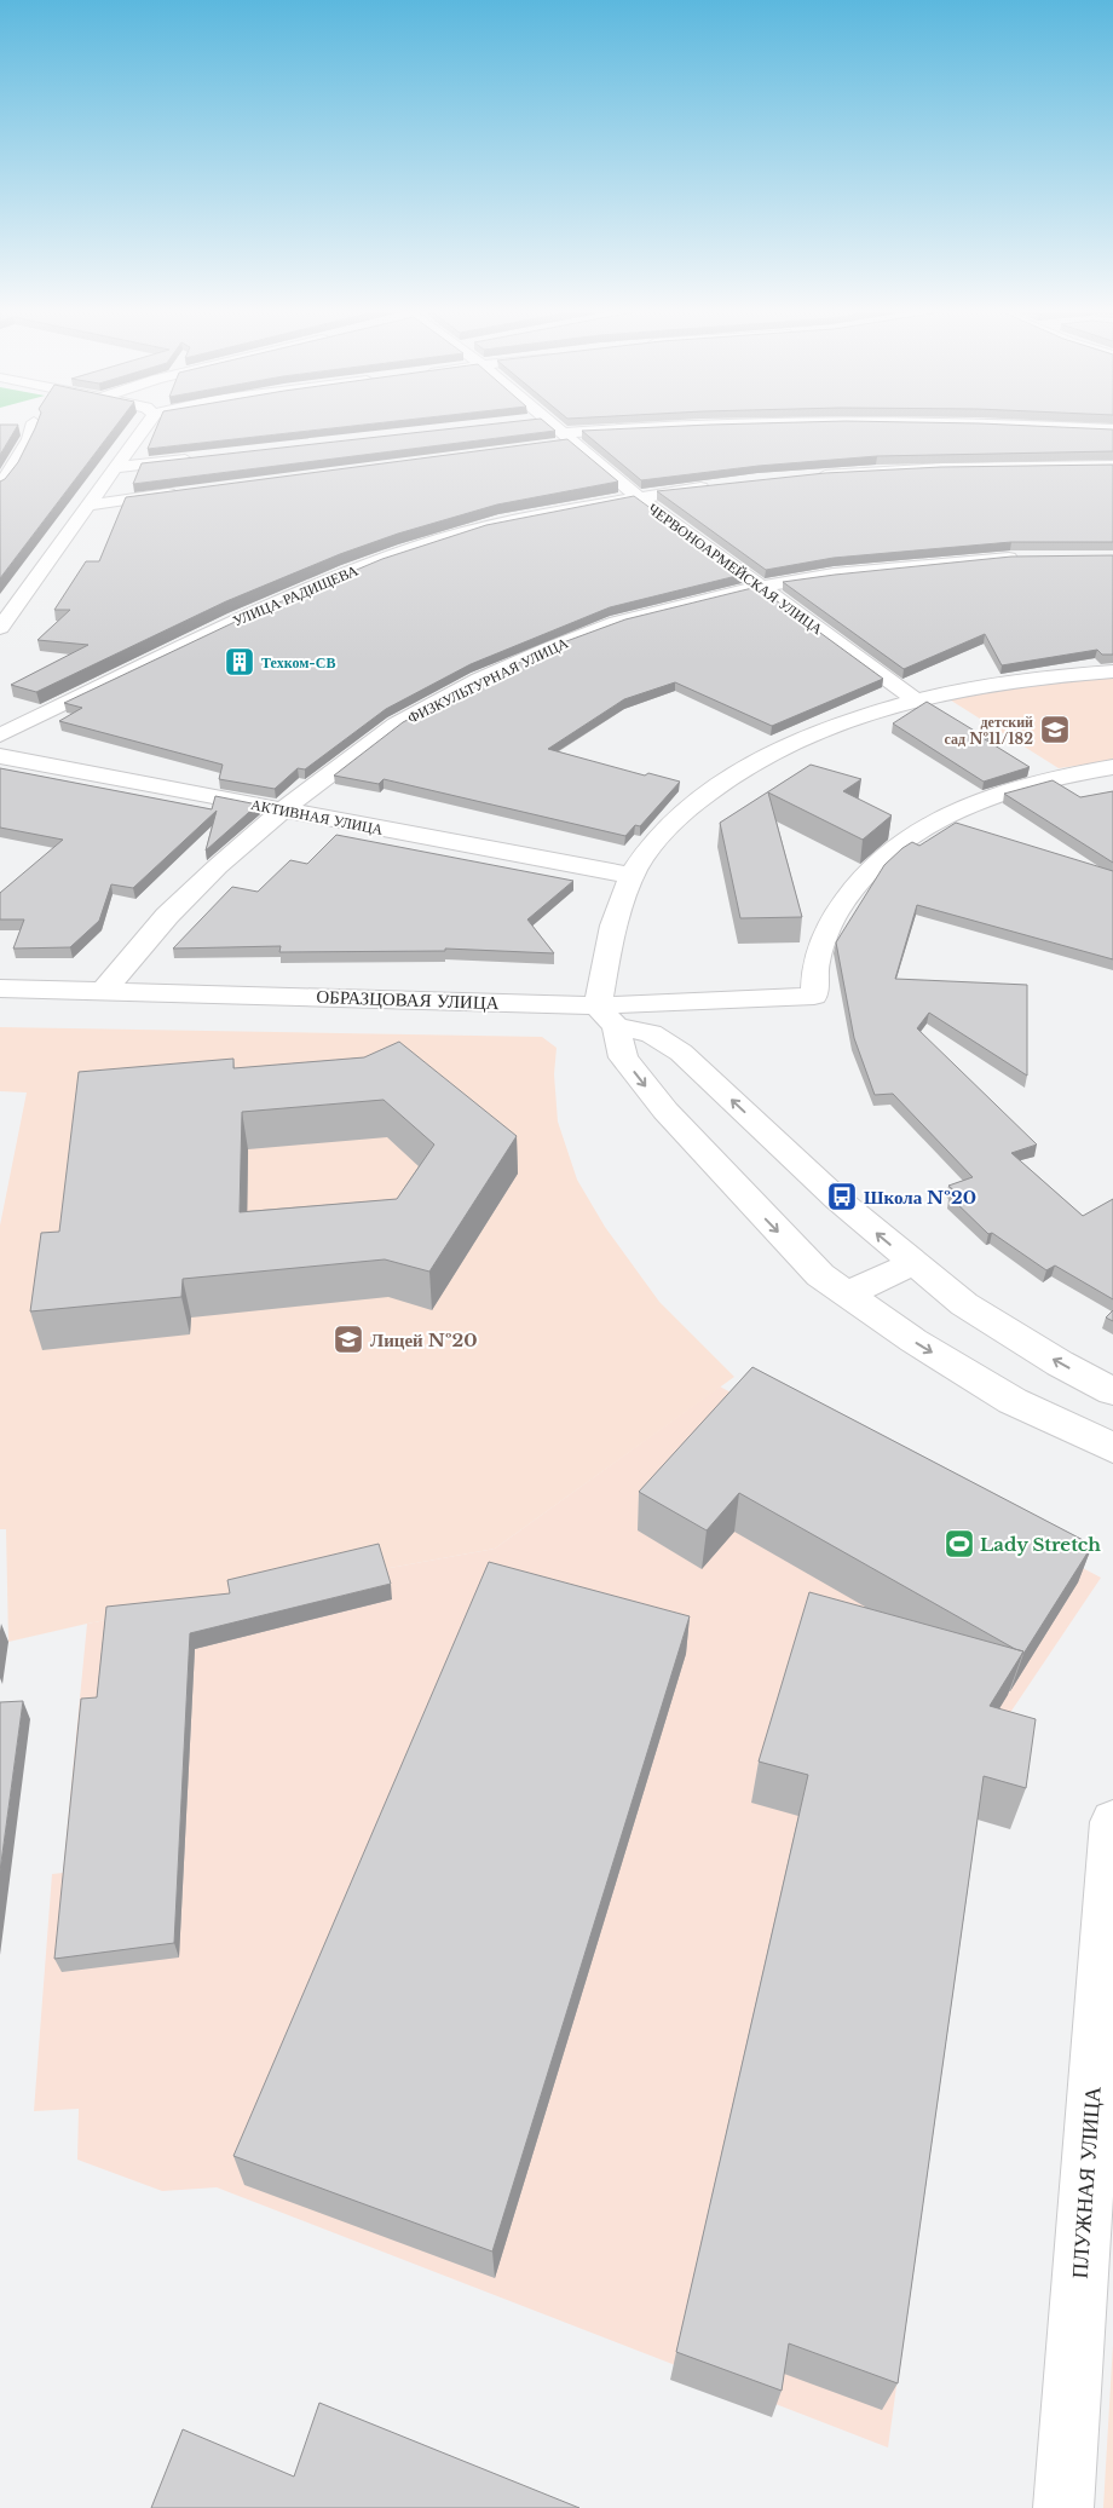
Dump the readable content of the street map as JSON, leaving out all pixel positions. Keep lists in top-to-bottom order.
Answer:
{
  "streets": {
    "street": [
      "ЧЕРВОНОАРМЕЙСКАЯ УЛИЦА",
      "УЛИЦА РАДИЩЕВА",
      "ФИЗКУЛЬТУРНАЯ УЛИЦА",
      "АКТИВНАЯ УЛИЦА",
      "ОБРАЗЦОВАЯ УЛИЦА",
      "ПЛУЖНАЯ УЛИЦА"
    ]
  },
  "crossings": [
    ["ЧЕРВОНОАРМЕЙСКАЯ УЛИЦА", "УЛИЦА РАДИЩЕВА"],
    ["ЧЕРВОНОАРМЕЙСКАЯ УЛИЦА", "ФИЗКУЛЬТУРНАЯ УЛИЦА"],
    ["ФИЗКУЛЬТУРНАЯ УЛИЦА", "АКТИВНАЯ УЛИЦА"],
    ["ФИЗКУЛЬТУРНАЯ УЛИЦА", "ОБРАЗЦОВАЯ УЛИЦА"]
  ],
  "places": {
    "building": ["Техком-СВ"],
    "school or university": ["детский сад №11/182", "Лицей №20"],
    "bus stop": ["Школа №20"],
    "sports": ["Lady Stretch"]
  }
}
